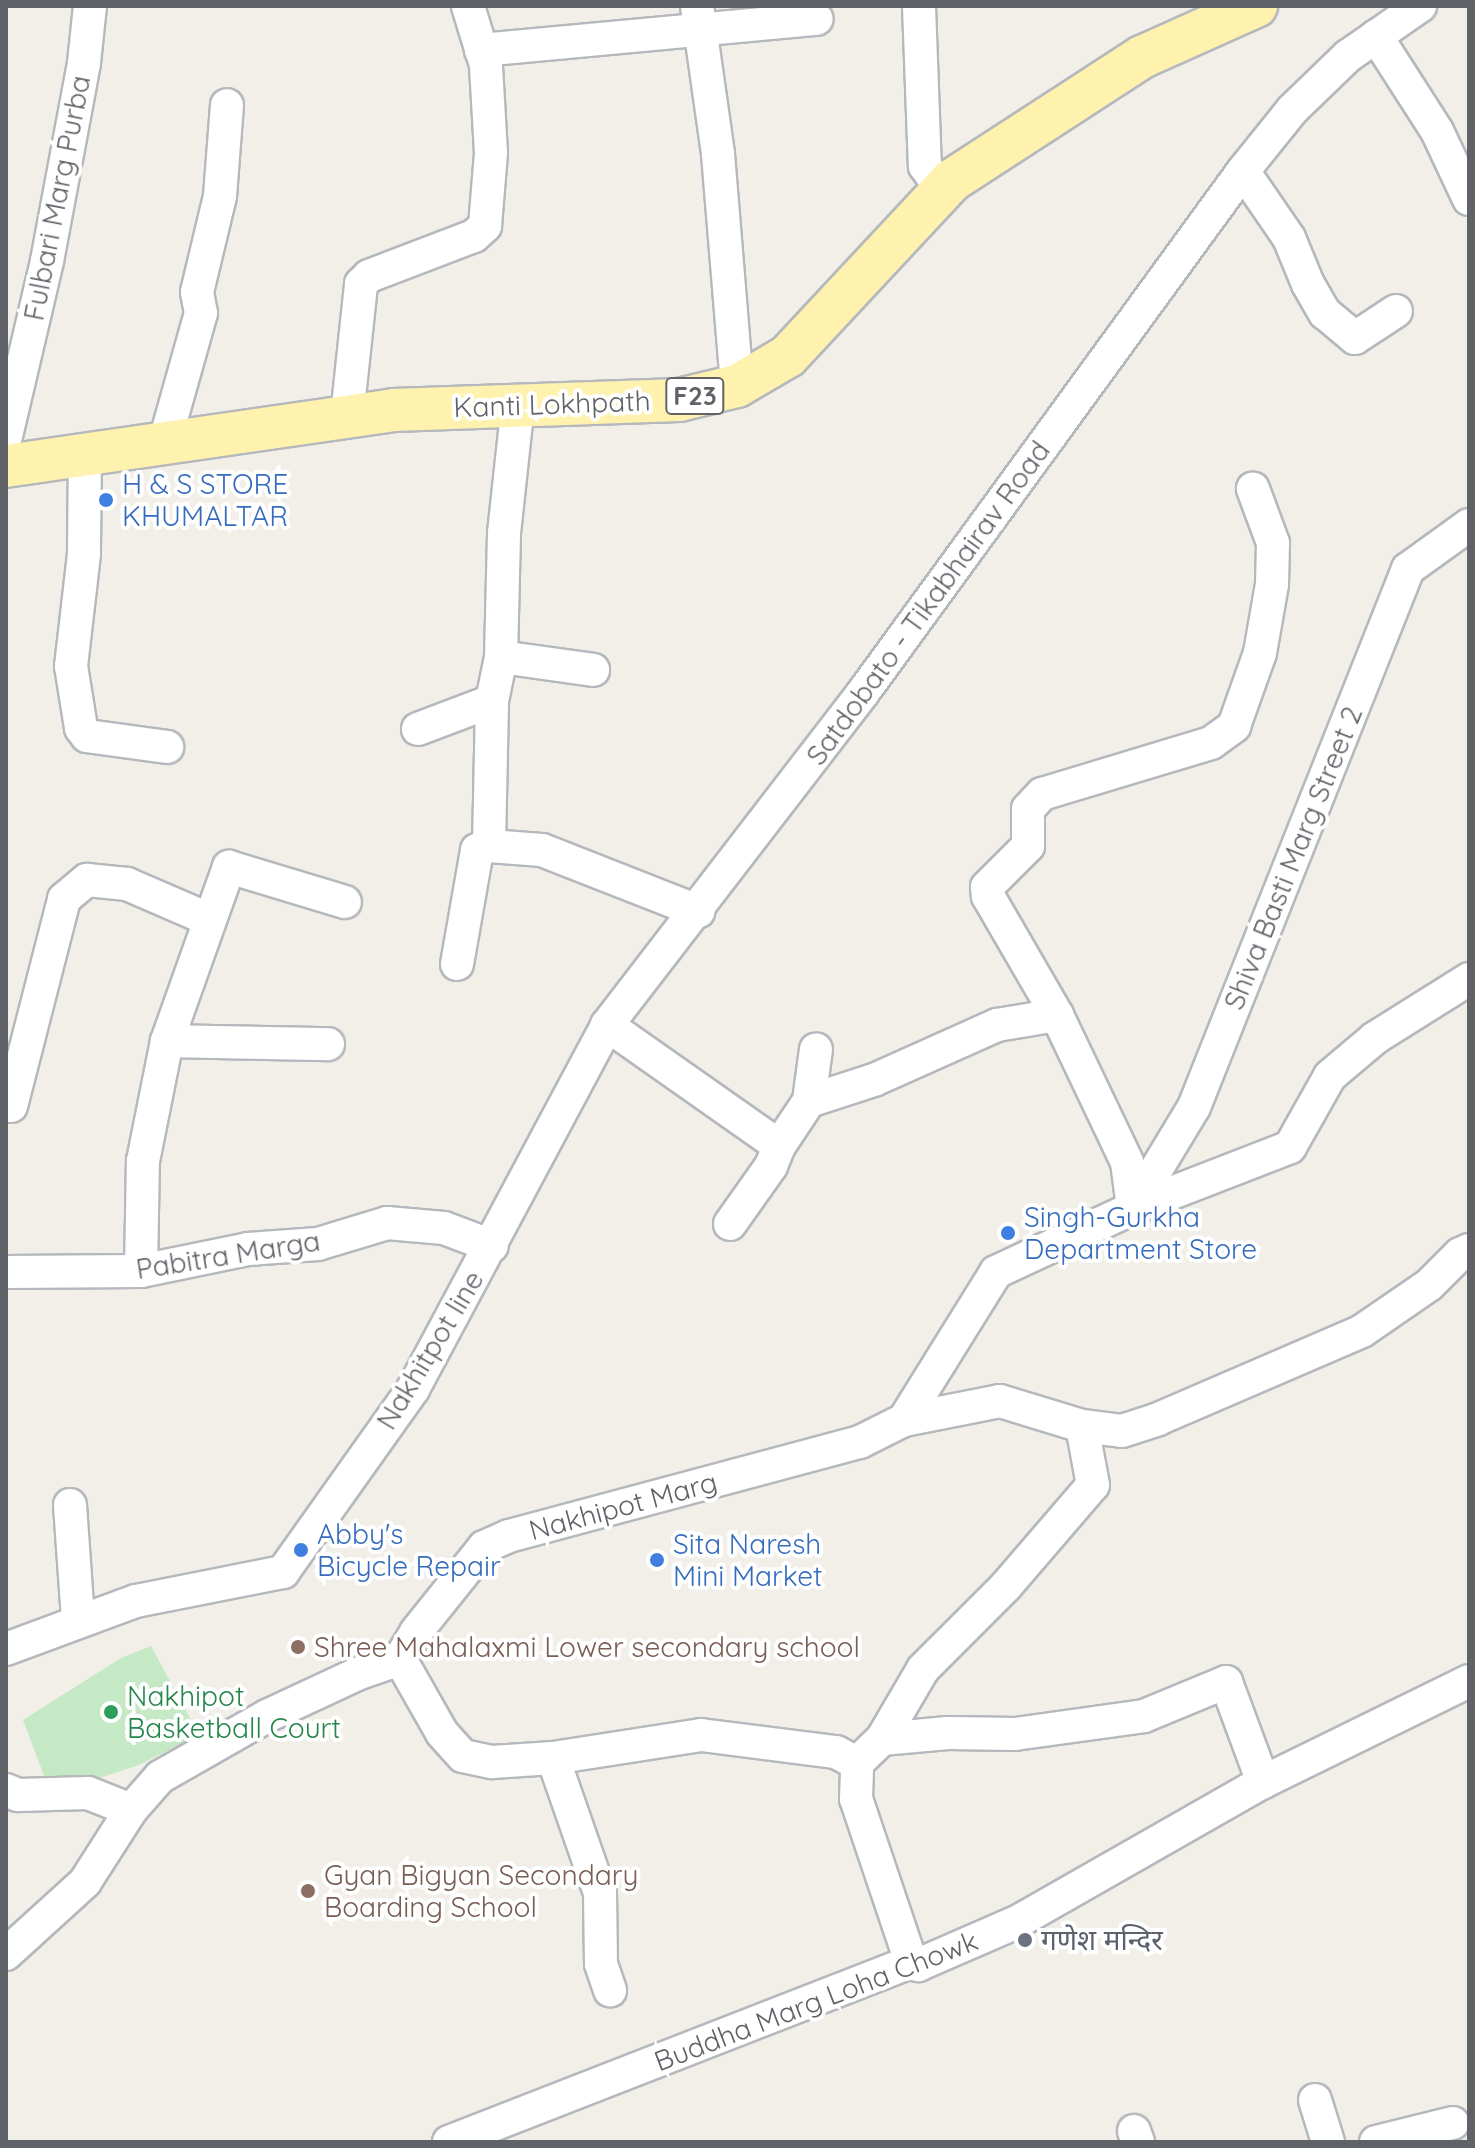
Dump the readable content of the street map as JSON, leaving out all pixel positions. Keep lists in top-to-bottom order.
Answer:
{
  "streets": {
    "main road": ["F23", "Kanti Lokhpath"],
    "street": [
      "Fulbari Marg Purba",
      "Satdobato - Tikabhairav Road",
      "Shiva Basti Marg Street 2",
      "Pabitra Marga",
      "Nakhitpot line",
      "Nakhipot Marg",
      "Buddha Marg Loha Chowk"
    ]
  },
  "crossings": [
    ["Satdobato - Tikabhairav Road", "Pabitra Marga"],
    ["Satdobato - Tikabhairav Road", "Nakhitpot line"],
    ["Pabitra Marga", "Nakhitpot line"]
  ],
  "places": [
    "H & S STORE KHUMALTAR",
    "Singh-Gurkha Department Store",
    "Abby's Bicycle Repair",
    "Sita Naresh Mini Market",
    "Shree Mahalaxmi Lower secondary school",
    "Nakhipot Basketball Court",
    "Gyan Bigyan Secondary Boarding School",
    "गणेश मन्दिर"
  ]
}
